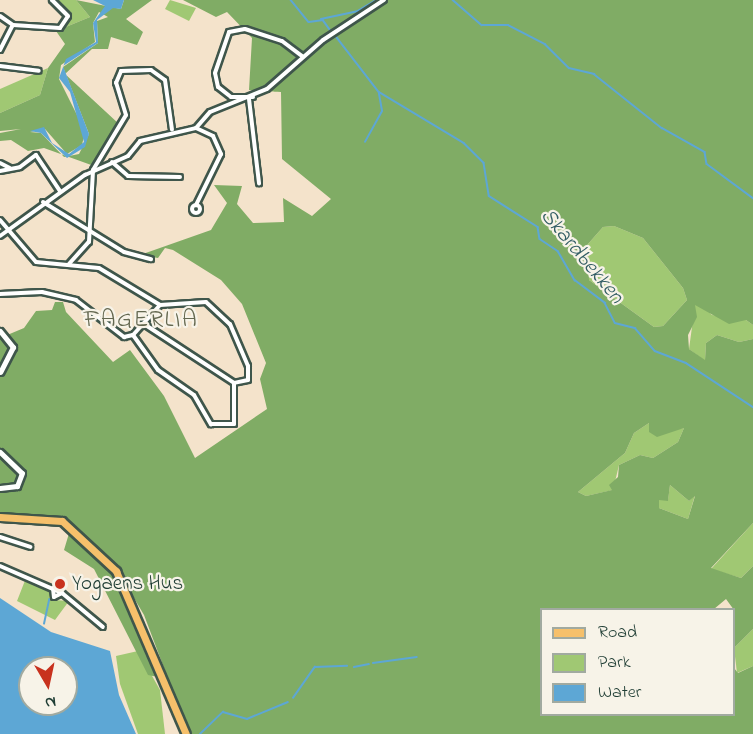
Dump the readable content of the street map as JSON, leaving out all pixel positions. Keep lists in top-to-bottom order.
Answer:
{
  "districts": ["FAGERLIA"],
  "water": ["Skardbekken"],
  "places": ["Yogaens Hus"],
  "legend": ["Road", "Park", "Water"],
  "north": "bottom"
}
